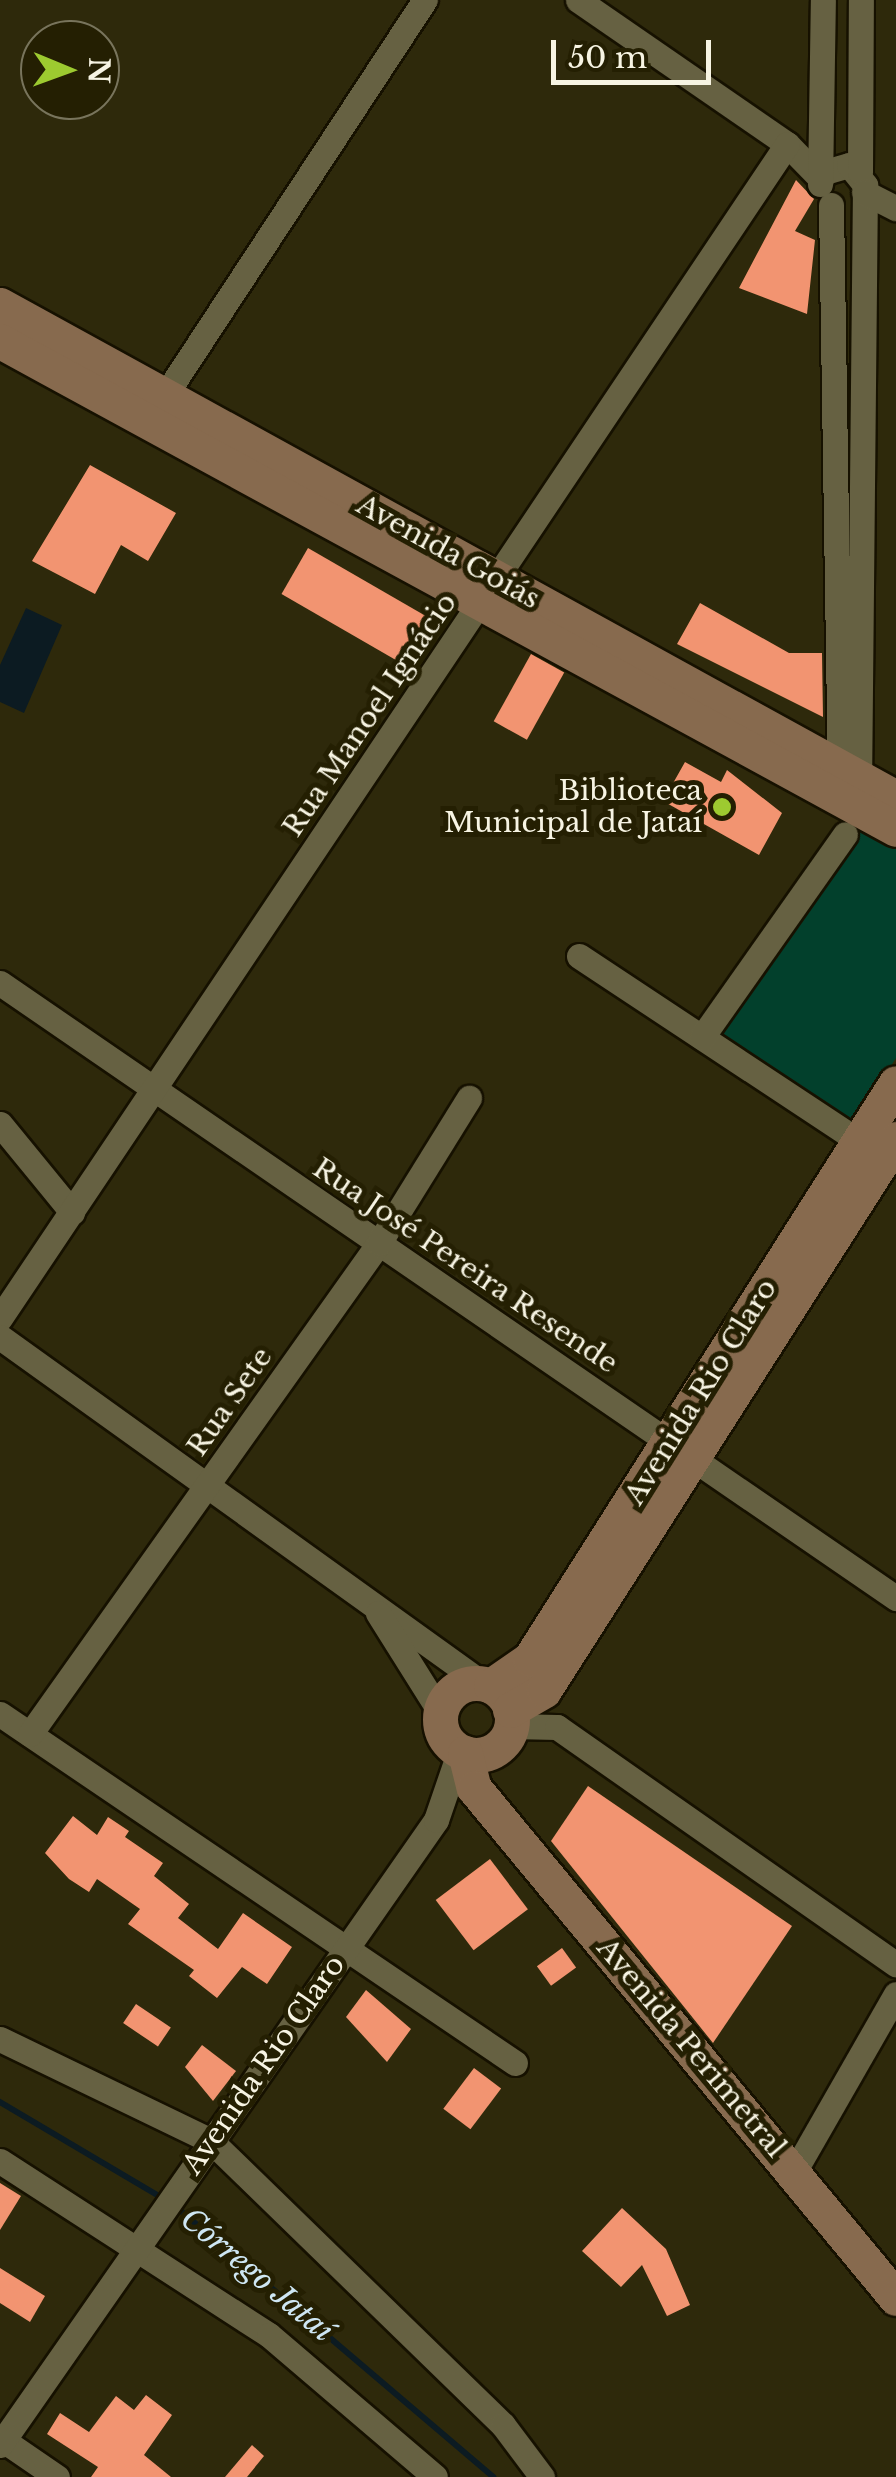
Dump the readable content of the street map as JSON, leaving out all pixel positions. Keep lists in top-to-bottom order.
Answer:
{
  "streets": {
    "main road": ["Avenida Goiás", "Avenida Rio Claro", "Avenida Perimetral"],
    "street": ["Rua Manoel Ignácio", "Rua José Pereira Resende", "Rua Sete"]
  },
  "crossings": [
    ["Avenida Goiás", "Rua Manoel Ignácio"],
    ["Rua Manoel Ignácio", "Rua José Pereira Resende"],
    ["Rua José Pereira Resende", "Avenida Rio Claro"],
    ["Rua José Pereira Resende", "Rua Sete"],
    ["Avenida Rio Claro", "Avenida Perimetral"]
  ],
  "water": ["Córrego Jataí"],
  "places": ["Biblioteca Municipal de Jataí"],
  "scale_bar": "50 m",
  "north": "right"
}
